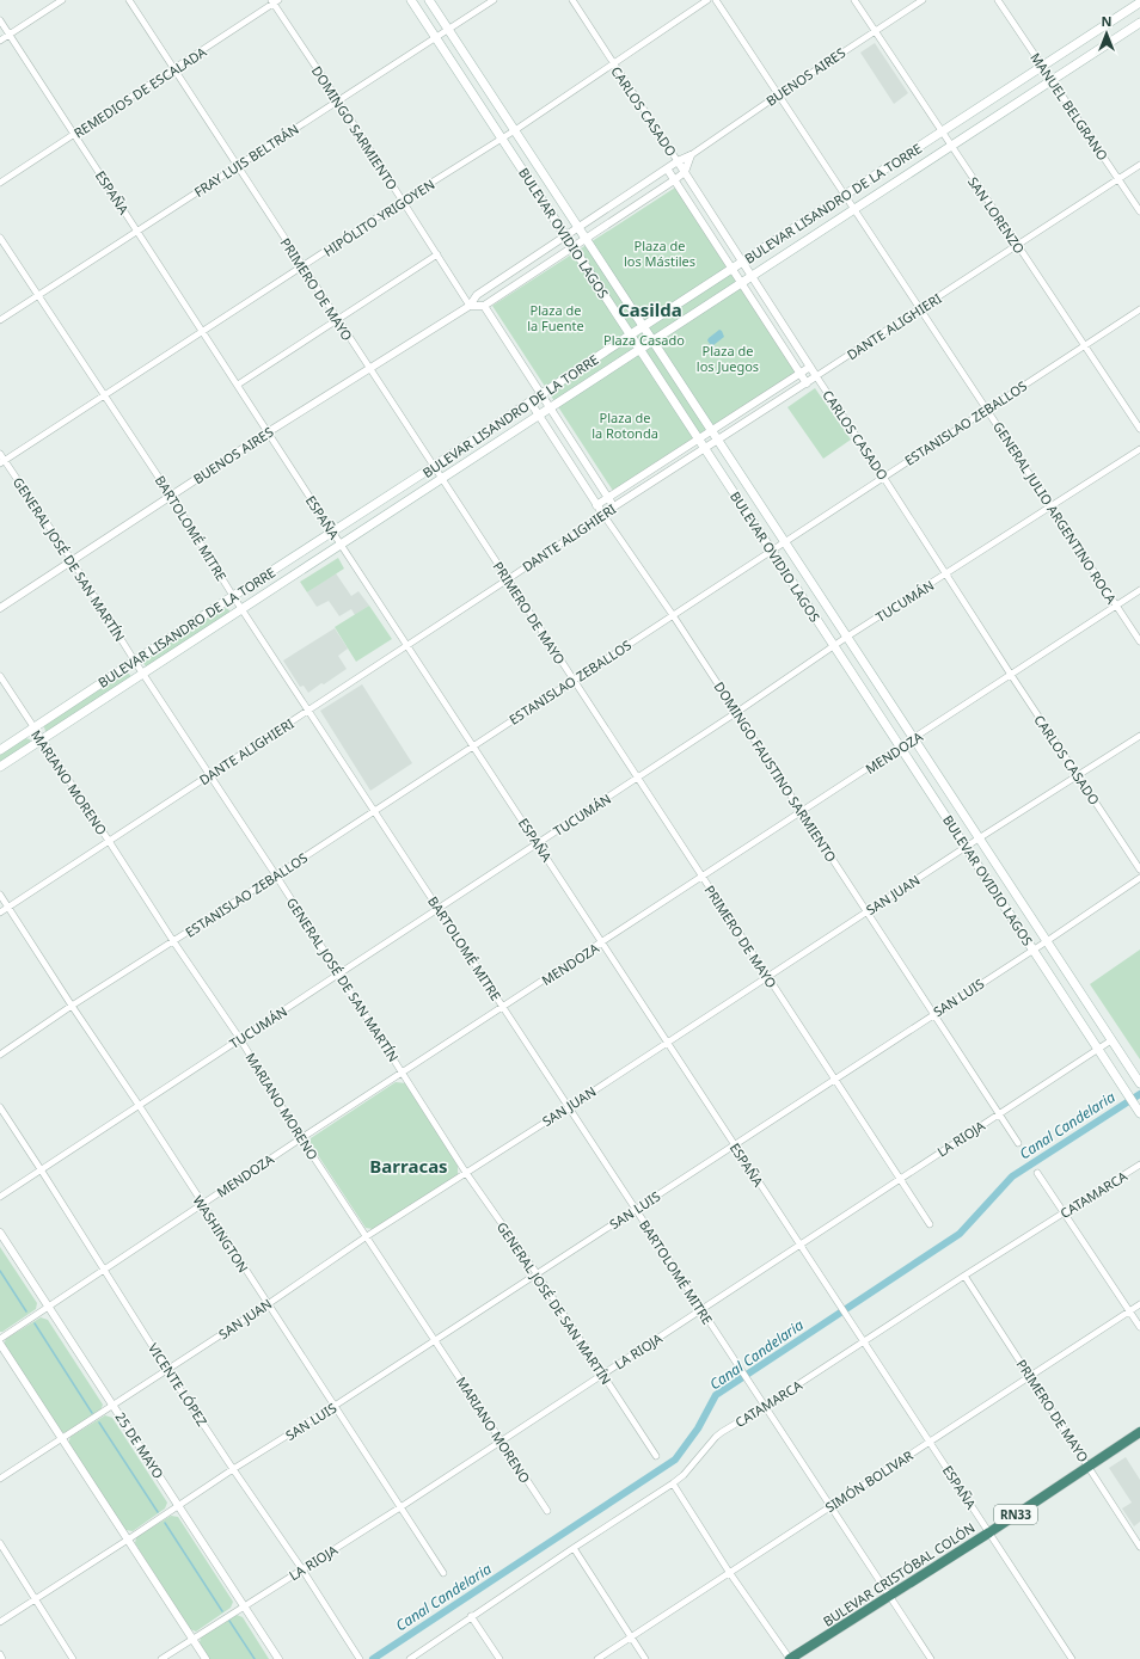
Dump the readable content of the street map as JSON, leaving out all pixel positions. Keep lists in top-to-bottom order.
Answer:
{
  "streets": {
    "highway": ["RN33", "BULEVAR CRISTÓBAL COLÓN"],
    "main road": ["BULEVAR LISANDRO DE LA TORRE", "BULEVAR OVIDIO LAGOS"],
    "street": [
      "BUENOS AIRES",
      "REMEDIOS DE ESCALADA",
      "MANUEL BELGRANO",
      "CARLOS CASADO",
      "DOMINGO SARMIENTO",
      "FRAY LUIS BELTRÁN",
      "ESPAÑA",
      "SAN LORENZO",
      "HIPÓLITO YRIGOYEN",
      "PRIMERO DE MAYO",
      "DANTE ALIGHIERI",
      "ESTANISLAO ZEBALLOS",
      "GENERAL JULIO ARGENTINO ROCA",
      "BARTOLOMÉ MITRE",
      "GENERAL JOSÉ DE SAN MARTÍN",
      "TUCUMÁN",
      "MENDOZA",
      "DOMINGO FAUSTINO SARMIENTO",
      "MARIANO MORENO",
      "SAN JUAN",
      "SAN LUIS",
      "LA RIOJA",
      "CATAMARCA",
      "WASHINGTON",
      "VICENTE LÓPEZ",
      "25 DE MAYO",
      "SIMÓN BOLIVAR"
    ]
  },
  "crossings": [
    ["BUENOS AIRES", "CARLOS CASADO"],
    ["BUENOS AIRES", "DOMINGO SARMIENTO"],
    ["BUENOS AIRES", "ESPAÑA"],
    ["BUENOS AIRES", "SAN LORENZO"],
    ["BUENOS AIRES", "BULEVAR OVIDIO LAGOS"],
    ["BUENOS AIRES", "PRIMERO DE MAYO"],
    ["BUENOS AIRES", "GENERAL JULIO ARGENTINO ROCA"],
    ["BUENOS AIRES", "BARTOLOMÉ MITRE"],
    ["BUENOS AIRES", "GENERAL JOSÉ DE SAN MARTÍN"],
    ["REMEDIOS DE ESCALADA", "DOMINGO SARMIENTO"],
    ["REMEDIOS DE ESCALADA", "ESPAÑA"],
    ["REMEDIOS DE ESCALADA", "PRIMERO DE MAYO"],
    ["MANUEL BELGRANO", "BULEVAR LISANDRO DE LA TORRE"],
    ["MANUEL BELGRANO", "DANTE ALIGHIERI"],
    ["CARLOS CASADO", "BULEVAR LISANDRO DE LA TORRE"],
    ["CARLOS CASADO", "HIPÓLITO YRIGOYEN"],
    ["CARLOS CASADO", "DANTE ALIGHIERI"],
    ["CARLOS CASADO", "ESTANISLAO ZEBALLOS"],
    ["CARLOS CASADO", "TUCUMÁN"],
    ["CARLOS CASADO", "MENDOZA"],
    ["CARLOS CASADO", "SAN JUAN"],
    ["DOMINGO SARMIENTO", "FRAY LUIS BELTRÁN"],
    ["DOMINGO SARMIENTO", "HIPÓLITO YRIGOYEN"],
    ["FRAY LUIS BELTRÁN", "ESPAÑA"],
    ["FRAY LUIS BELTRÁN", "BULEVAR OVIDIO LAGOS"],
    ["FRAY LUIS BELTRÁN", "PRIMERO DE MAYO"],
    ["FRAY LUIS BELTRÁN", "BARTOLOMÉ MITRE"],
    ["ESPAÑA", "BULEVAR LISANDRO DE LA TORRE"],
    ["ESPAÑA", "HIPÓLITO YRIGOYEN"],
    ["ESPAÑA", "DANTE ALIGHIERI"],
    ["ESPAÑA", "ESTANISLAO ZEBALLOS"],
    ["ESPAÑA", "TUCUMÁN"],
    ["ESPAÑA", "MENDOZA"],
    ["ESPAÑA", "SAN JUAN"],
    ["ESPAÑA", "SAN LUIS"],
    ["ESPAÑA", "LA RIOJA"],
    ["ESPAÑA", "CATAMARCA"],
    ["ESPAÑA", "SIMÓN BOLIVAR"],
    ["ESPAÑA", "BULEVAR CRISTÓBAL COLÓN"],
    ["BULEVAR LISANDRO DE LA TORRE", "SAN LORENZO"],
    ["BULEVAR LISANDRO DE LA TORRE", "BULEVAR OVIDIO LAGOS"],
    ["BULEVAR LISANDRO DE LA TORRE", "PRIMERO DE MAYO"],
    ["BULEVAR LISANDRO DE LA TORRE", "GENERAL JULIO ARGENTINO ROCA"],
    ["BULEVAR LISANDRO DE LA TORRE", "BARTOLOMÉ MITRE"],
    ["BULEVAR LISANDRO DE LA TORRE", "GENERAL JOSÉ DE SAN MARTÍN"],
    ["BULEVAR LISANDRO DE LA TORRE", "DOMINGO FAUSTINO SARMIENTO"],
    ["BULEVAR LISANDRO DE LA TORRE", "MARIANO MORENO"],
    ["SAN LORENZO", "DANTE ALIGHIERI"],
    ["SAN LORENZO", "ESTANISLAO ZEBALLOS"],
    ["HIPÓLITO YRIGOYEN", "BULEVAR OVIDIO LAGOS"],
    ["HIPÓLITO YRIGOYEN", "PRIMERO DE MAYO"],
    ["HIPÓLITO YRIGOYEN", "BARTOLOMÉ MITRE"],
    ["HIPÓLITO YRIGOYEN", "GENERAL JOSÉ DE SAN MARTÍN"],
    ["BULEVAR OVIDIO LAGOS", "DANTE ALIGHIERI"],
    ["BULEVAR OVIDIO LAGOS", "ESTANISLAO ZEBALLOS"],
    ["BULEVAR OVIDIO LAGOS", "TUCUMÁN"],
    ["BULEVAR OVIDIO LAGOS", "MENDOZA"],
    ["BULEVAR OVIDIO LAGOS", "SAN JUAN"],
    ["BULEVAR OVIDIO LAGOS", "SAN LUIS"],
    ["BULEVAR OVIDIO LAGOS", "LA RIOJA"],
    ["PRIMERO DE MAYO", "DANTE ALIGHIERI"],
    ["PRIMERO DE MAYO", "ESTANISLAO ZEBALLOS"],
    ["PRIMERO DE MAYO", "TUCUMÁN"],
    ["PRIMERO DE MAYO", "MENDOZA"],
    ["PRIMERO DE MAYO", "SAN JUAN"],
    ["PRIMERO DE MAYO", "SAN LUIS"],
    ["PRIMERO DE MAYO", "LA RIOJA"],
    ["PRIMERO DE MAYO", "CATAMARCA"],
    ["PRIMERO DE MAYO", "SIMÓN BOLIVAR"],
    ["PRIMERO DE MAYO", "BULEVAR CRISTÓBAL COLÓN"],
    ["DANTE ALIGHIERI", "GENERAL JULIO ARGENTINO ROCA"],
    ["DANTE ALIGHIERI", "BARTOLOMÉ MITRE"],
    ["DANTE ALIGHIERI", "GENERAL JOSÉ DE SAN MARTÍN"],
    ["DANTE ALIGHIERI", "DOMINGO FAUSTINO SARMIENTO"],
    ["DANTE ALIGHIERI", "MARIANO MORENO"],
    ["DANTE ALIGHIERI", "WASHINGTON"],
    ["ESTANISLAO ZEBALLOS", "GENERAL JULIO ARGENTINO ROCA"],
    ["ESTANISLAO ZEBALLOS", "BARTOLOMÉ MITRE"],
    ["ESTANISLAO ZEBALLOS", "GENERAL JOSÉ DE SAN MARTÍN"],
    ["ESTANISLAO ZEBALLOS", "DOMINGO FAUSTINO SARMIENTO"],
    ["ESTANISLAO ZEBALLOS", "MARIANO MORENO"],
    ["ESTANISLAO ZEBALLOS", "WASHINGTON"],
    ["GENERAL JULIO ARGENTINO ROCA", "TUCUMÁN"],
    ["GENERAL JULIO ARGENTINO ROCA", "MENDOZA"],
    ["BARTOLOMÉ MITRE", "TUCUMÁN"],
    ["BARTOLOMÉ MITRE", "MENDOZA"],
    ["BARTOLOMÉ MITRE", "SAN JUAN"],
    ["BARTOLOMÉ MITRE", "SAN LUIS"],
    ["BARTOLOMÉ MITRE", "LA RIOJA"],
    ["BARTOLOMÉ MITRE", "CATAMARCA"],
    ["BARTOLOMÉ MITRE", "SIMÓN BOLIVAR"],
    ["BARTOLOMÉ MITRE", "BULEVAR CRISTÓBAL COLÓN"],
    ["GENERAL JOSÉ DE SAN MARTÍN", "TUCUMÁN"],
    ["GENERAL JOSÉ DE SAN MARTÍN", "MENDOZA"],
    ["GENERAL JOSÉ DE SAN MARTÍN", "SAN JUAN"],
    ["GENERAL JOSÉ DE SAN MARTÍN", "SAN LUIS"],
    ["GENERAL JOSÉ DE SAN MARTÍN", "LA RIOJA"],
    ["TUCUMÁN", "DOMINGO FAUSTINO SARMIENTO"],
    ["TUCUMÁN", "MARIANO MORENO"],
    ["TUCUMÁN", "WASHINGTON"],
    ["TUCUMÁN", "VICENTE LÓPEZ"],
    ["MENDOZA", "DOMINGO FAUSTINO SARMIENTO"],
    ["MENDOZA", "MARIANO MORENO"],
    ["MENDOZA", "WASHINGTON"],
    ["MENDOZA", "VICENTE LÓPEZ"],
    ["MENDOZA", "25 DE MAYO"],
    ["DOMINGO FAUSTINO SARMIENTO", "SAN JUAN"],
    ["DOMINGO FAUSTINO SARMIENTO", "SAN LUIS"],
    ["DOMINGO FAUSTINO SARMIENTO", "LA RIOJA"],
    ["MARIANO MORENO", "SAN JUAN"],
    ["MARIANO MORENO", "SAN LUIS"],
    ["MARIANO MORENO", "LA RIOJA"],
    ["SAN JUAN", "WASHINGTON"],
    ["SAN JUAN", "VICENTE LÓPEZ"],
    ["SAN JUAN", "25 DE MAYO"],
    ["SAN LUIS", "WASHINGTON"],
    ["SAN LUIS", "VICENTE LÓPEZ"],
    ["SAN LUIS", "25 DE MAYO"],
    ["LA RIOJA", "WASHINGTON"],
    ["LA RIOJA", "VICENTE LÓPEZ"],
    ["LA RIOJA", "25 DE MAYO"]
  ],
  "districts": ["Casilda", "Barracas"],
  "water": ["Canal Candelaria"],
  "parks": [
    "Plaza de los Mástiles",
    "Plaza de la Fuente",
    "Plaza Casado",
    "Plaza de los Juegos",
    "Plaza de la Rotonda"
  ],
  "north": "top"
}
